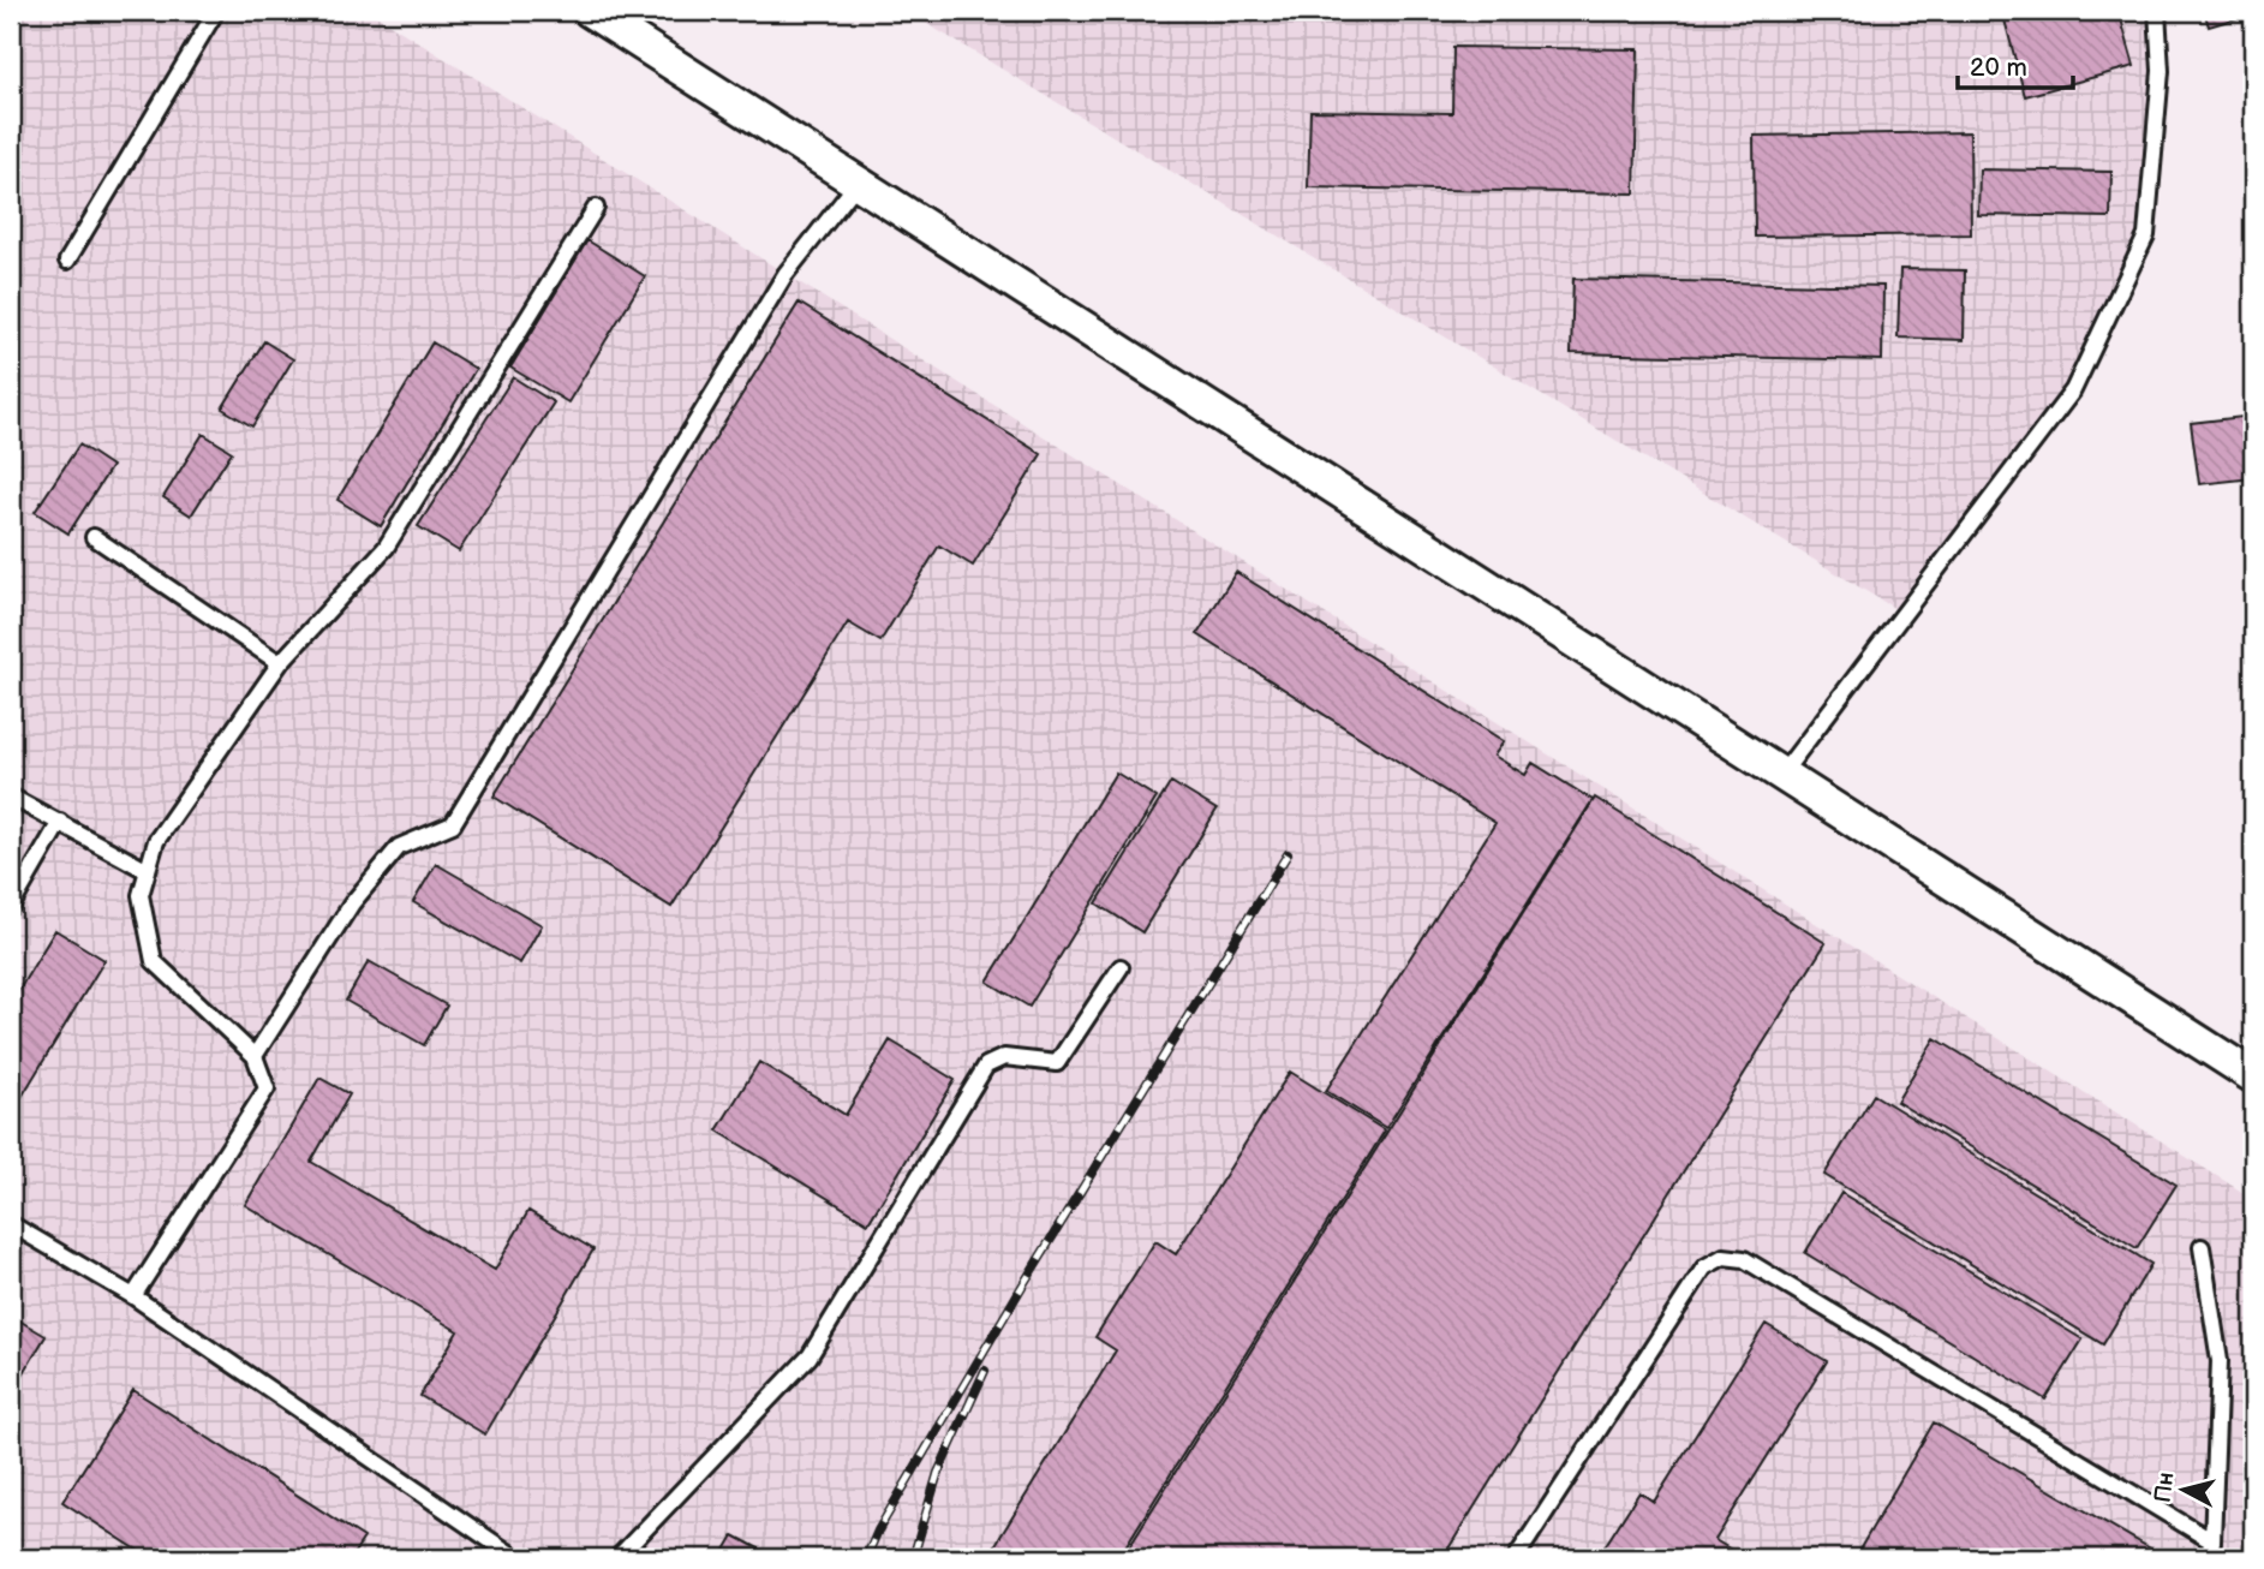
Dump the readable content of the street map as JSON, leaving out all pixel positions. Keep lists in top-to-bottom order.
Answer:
{
  "scale_bar": "20 m",
  "north": "left"
}
